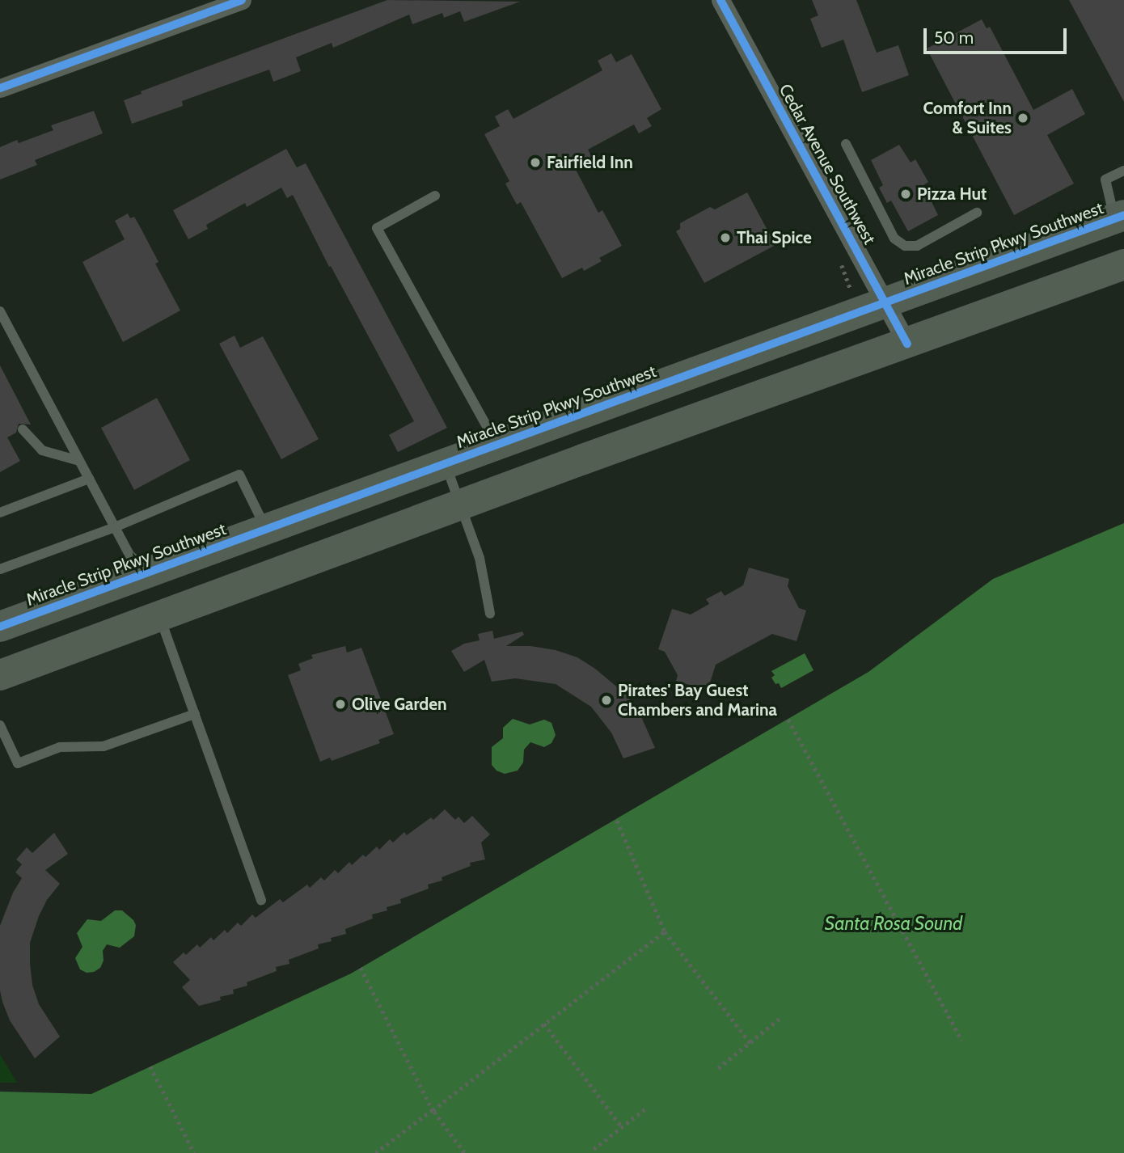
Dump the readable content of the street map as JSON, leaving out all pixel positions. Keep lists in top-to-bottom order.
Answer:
{
  "streets": {
    "highway": ["Miracle Strip Pkwy Southwest"],
    "street": ["Cedar Avenue Southwest"]
  },
  "crossings": [
    ["Cedar Avenue Southwest", "Miracle Strip Pkwy Southwest"]
  ],
  "water": ["Santa Rosa Sound"],
  "places": [
    "Comfort Inn & Suites",
    "Fairfield Inn",
    "Pizza Hut",
    "Thai Spice",
    "Pirates' Bay Guest Chambers and Marina",
    "Olive Garden"
  ],
  "scale_bar": "50 m"
}
